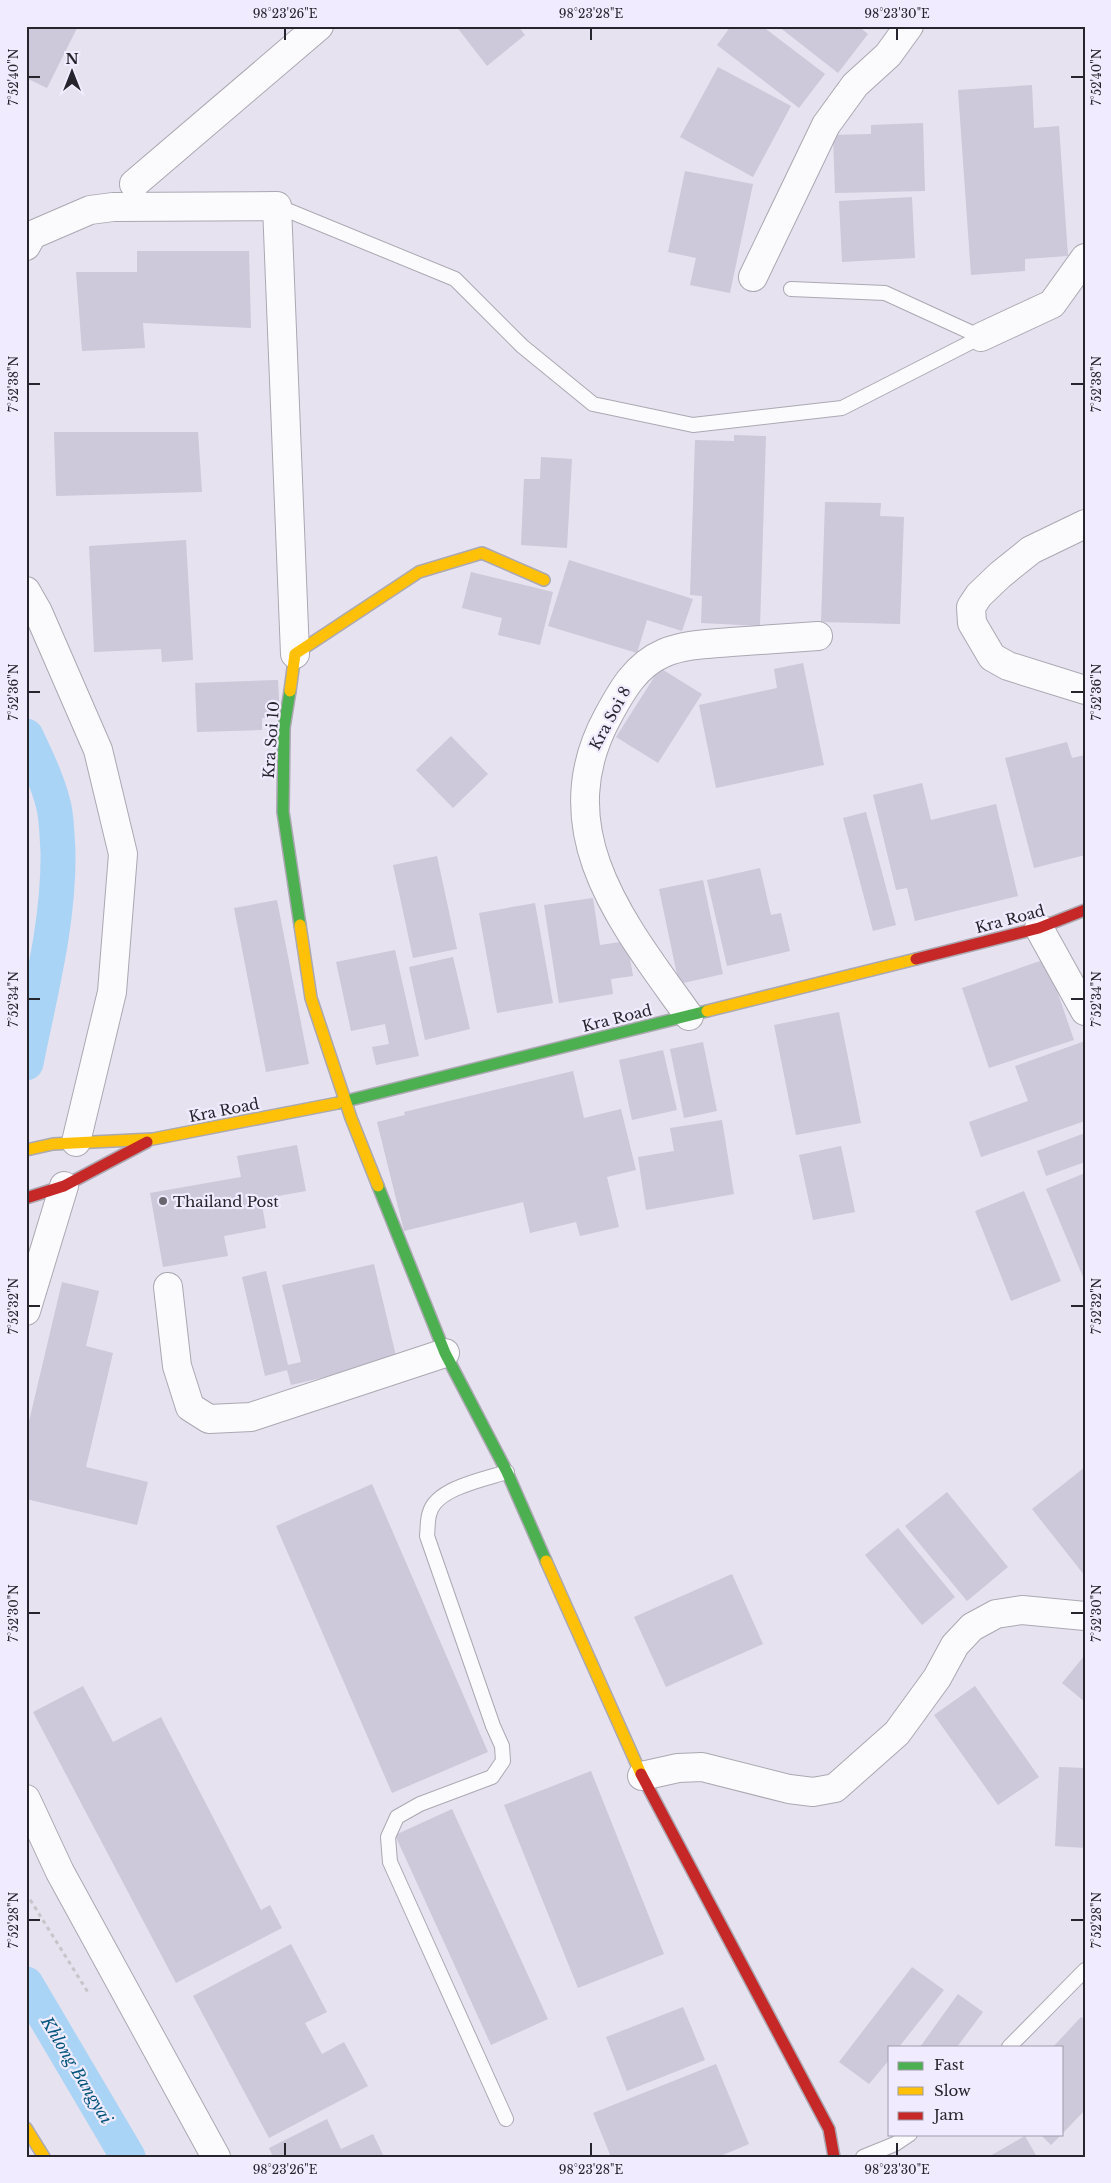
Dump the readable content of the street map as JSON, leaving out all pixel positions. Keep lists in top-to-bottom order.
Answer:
{
  "streets": {
    "street": ["Kra Soi 8", "Kra Soi 10", "Kra Road"]
  },
  "crossings": [
    ["Kra Soi 8", "Kra Road"],
    ["Kra Soi 10", "Kra Road"]
  ],
  "water": ["Khlong Bangyai"],
  "places": ["Thailand Post"],
  "legend": ["Fast", "Slow", "Jam"],
  "north": "top",
  "coordinates": [
    "98°23'26\"E",
    "98°23'28\"E",
    "98°23'30\"E",
    "7°52'40\"N",
    "7°52'38\"N",
    "7°52'36\"N",
    "7°52'34\"N",
    "7°52'32\"N",
    "7°52'30\"N",
    "7°52'28\"N"
  ]
}
